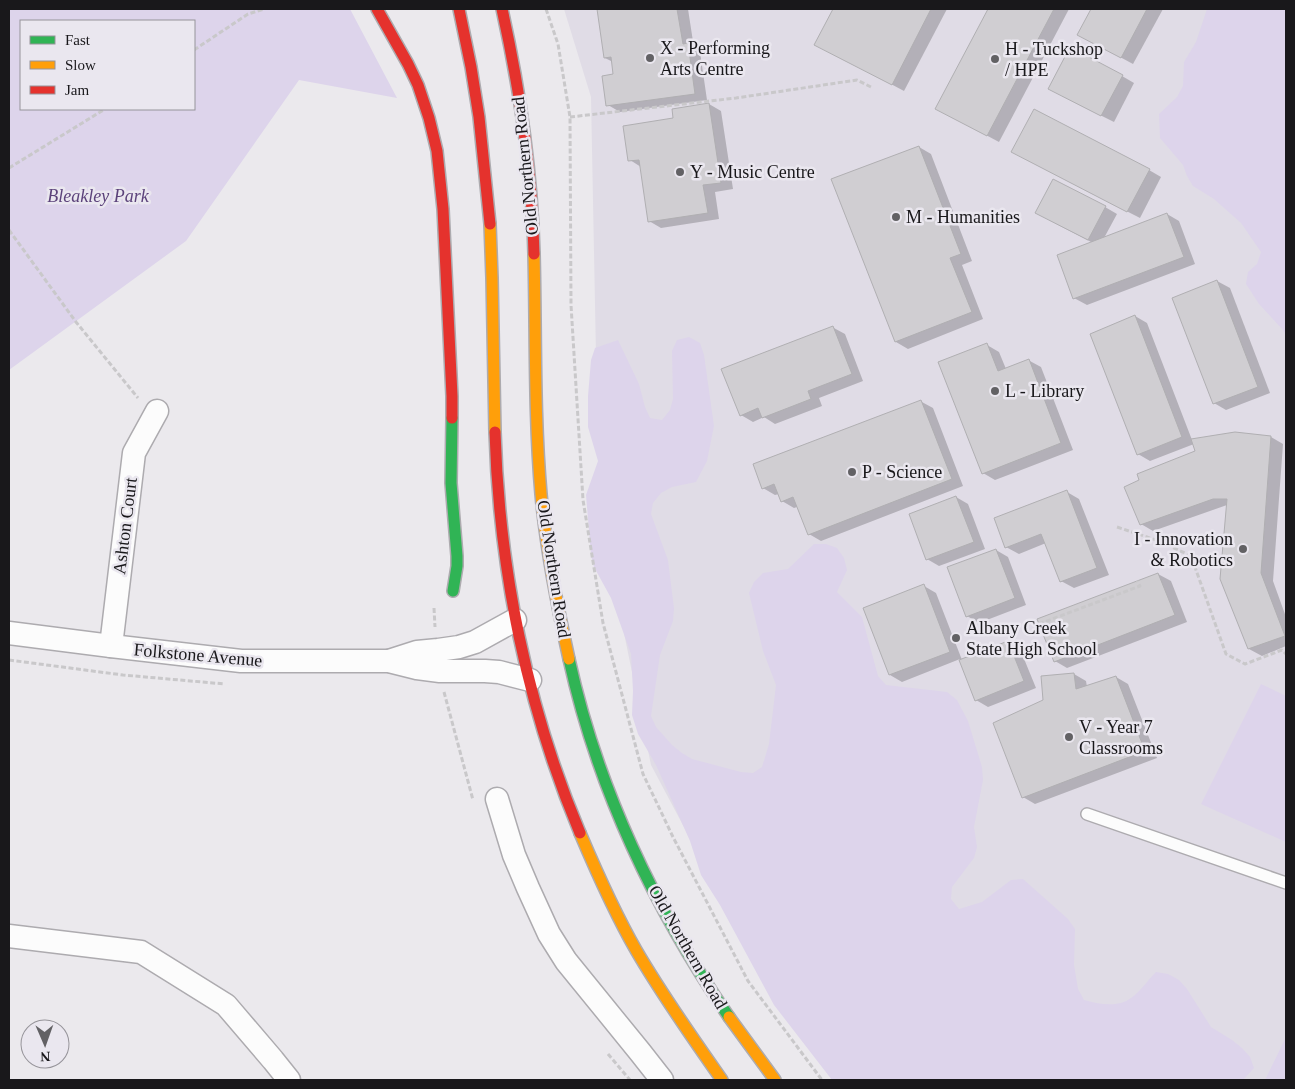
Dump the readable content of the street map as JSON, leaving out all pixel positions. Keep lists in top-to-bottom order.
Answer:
{
  "streets": {
    "main road": ["Old Northern Road"],
    "street": ["Ashton Court", "Folkstone Avenue"]
  },
  "crossings": [
    ["Ashton Court", "Folkstone Avenue"]
  ],
  "parks": ["Bleakley Park"],
  "places": [
    "X - Performing Arts Centre",
    "H - Tuckshop / HPE",
    "Y - Music Centre",
    "M - Humanities",
    "L - Library",
    "P - Science",
    "I - Innovation & Robotics",
    "Albany Creek State High School",
    "V - Year 7 Classrooms"
  ],
  "legend": ["Fast", "Slow", "Jam"],
  "north": "bottom"
}
